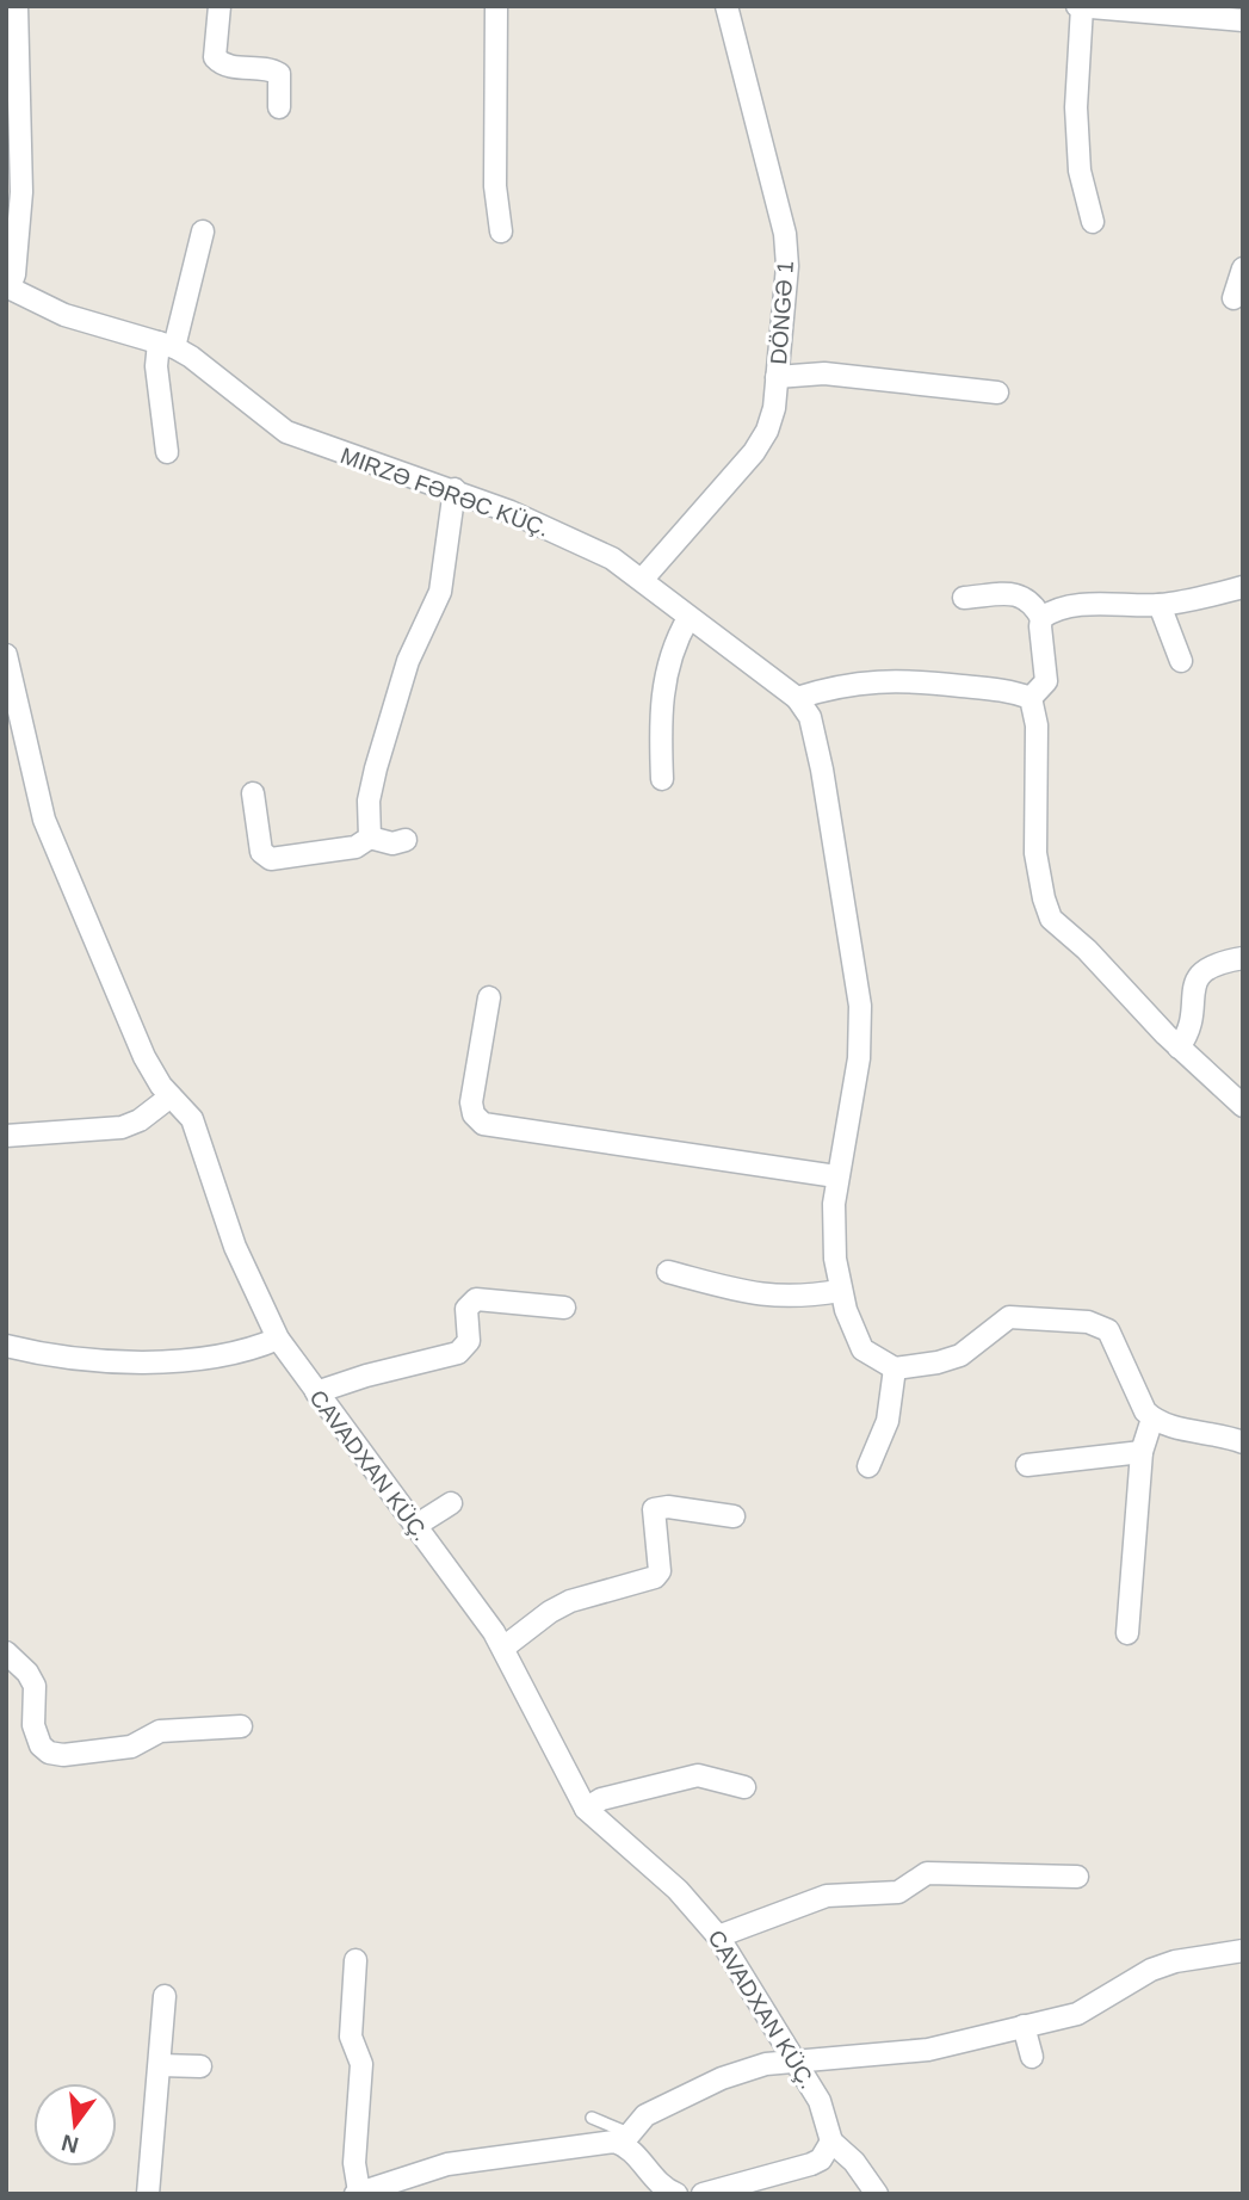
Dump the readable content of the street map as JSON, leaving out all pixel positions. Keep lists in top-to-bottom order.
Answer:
{
  "streets": {
    "street": ["DÖNGƏ 1", "MIRZƏ FƏRƏC KÜÇ.", "CAVADXAN KÜÇ."]
  },
  "crossings": [
    ["DÖNGƏ 1", "MIRZƏ FƏRƏC KÜÇ."]
  ],
  "north": "bottom"
}
